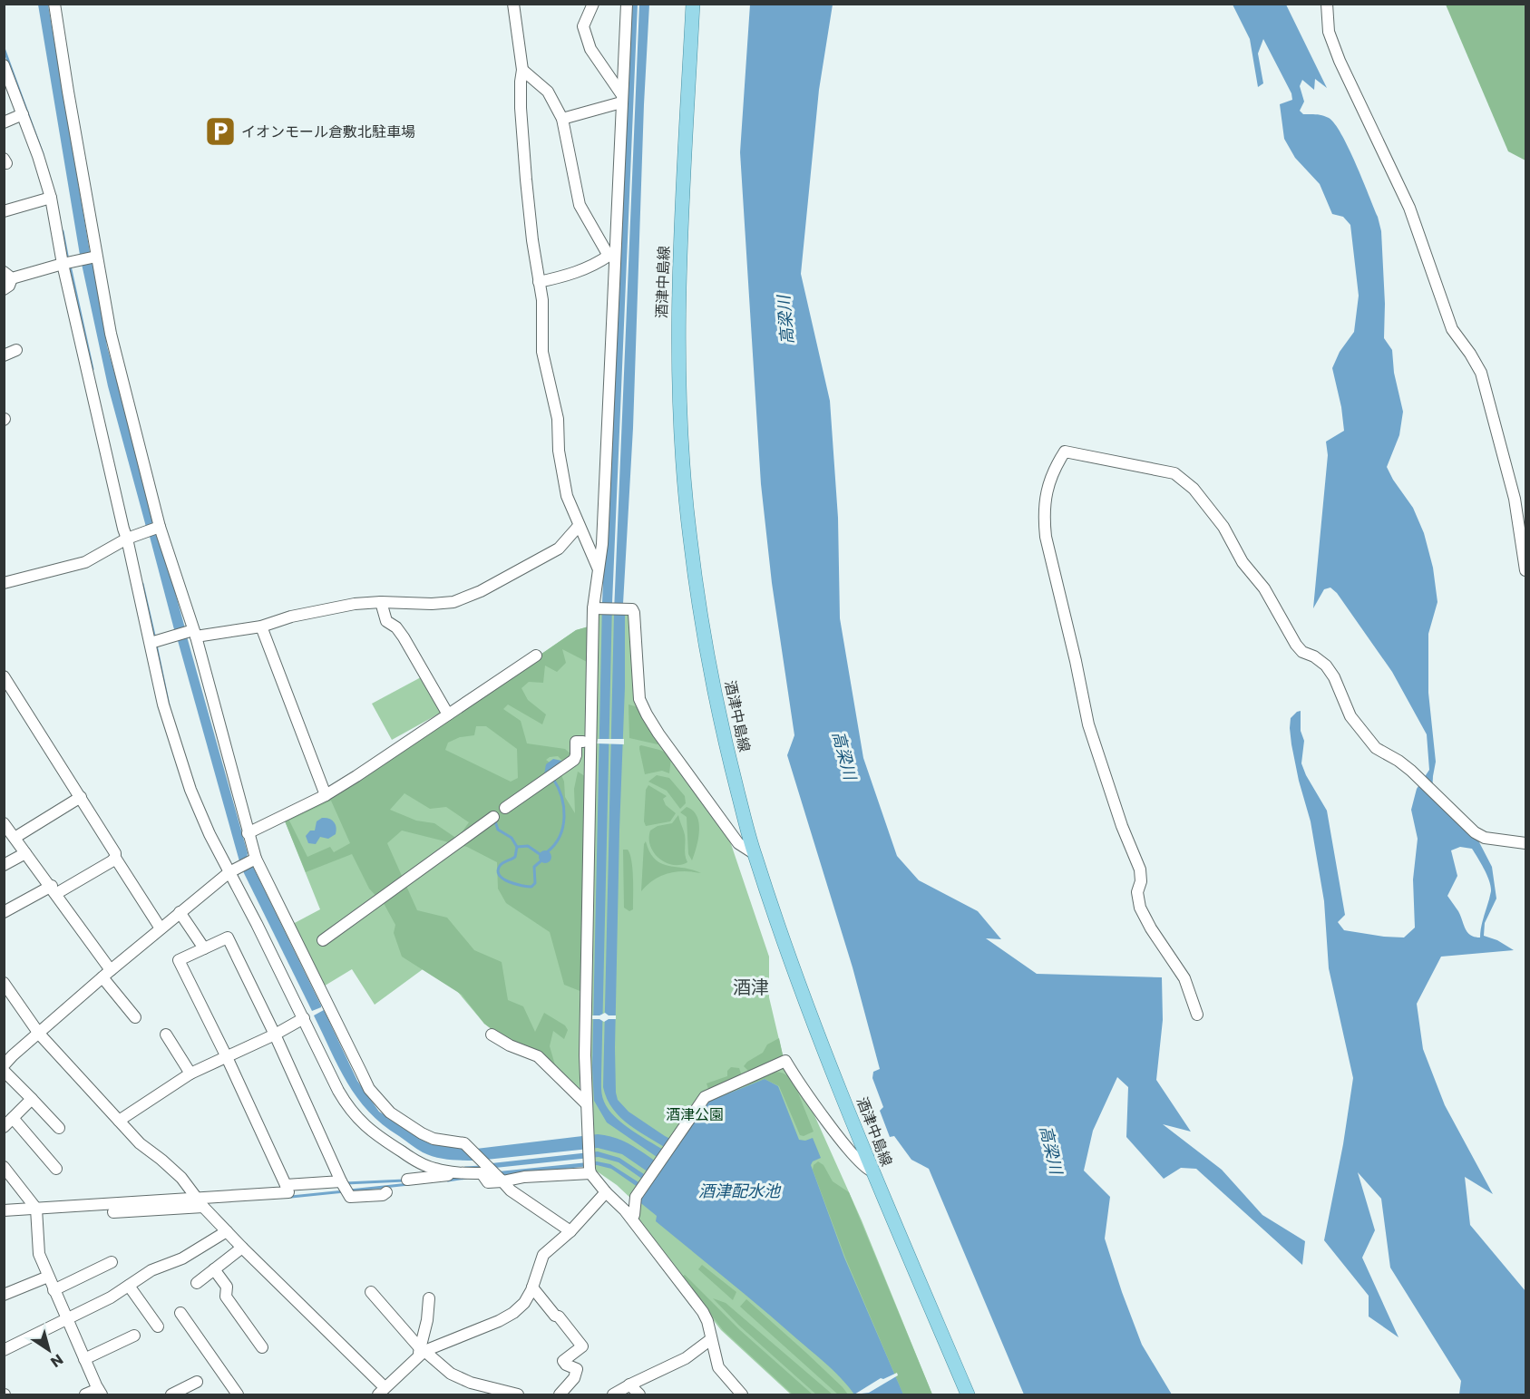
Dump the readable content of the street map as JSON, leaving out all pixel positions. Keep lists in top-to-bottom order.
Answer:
{
  "streets": {
    "main road": ["酒津中島線"]
  },
  "districts": ["酒津"],
  "water": ["高梁川", "酒津配水池"],
  "parks": ["酒津公園"],
  "places": {
    "parking": ["イオンモール倉敷北駐車場"]
  },
  "north": "bottom right"
}
